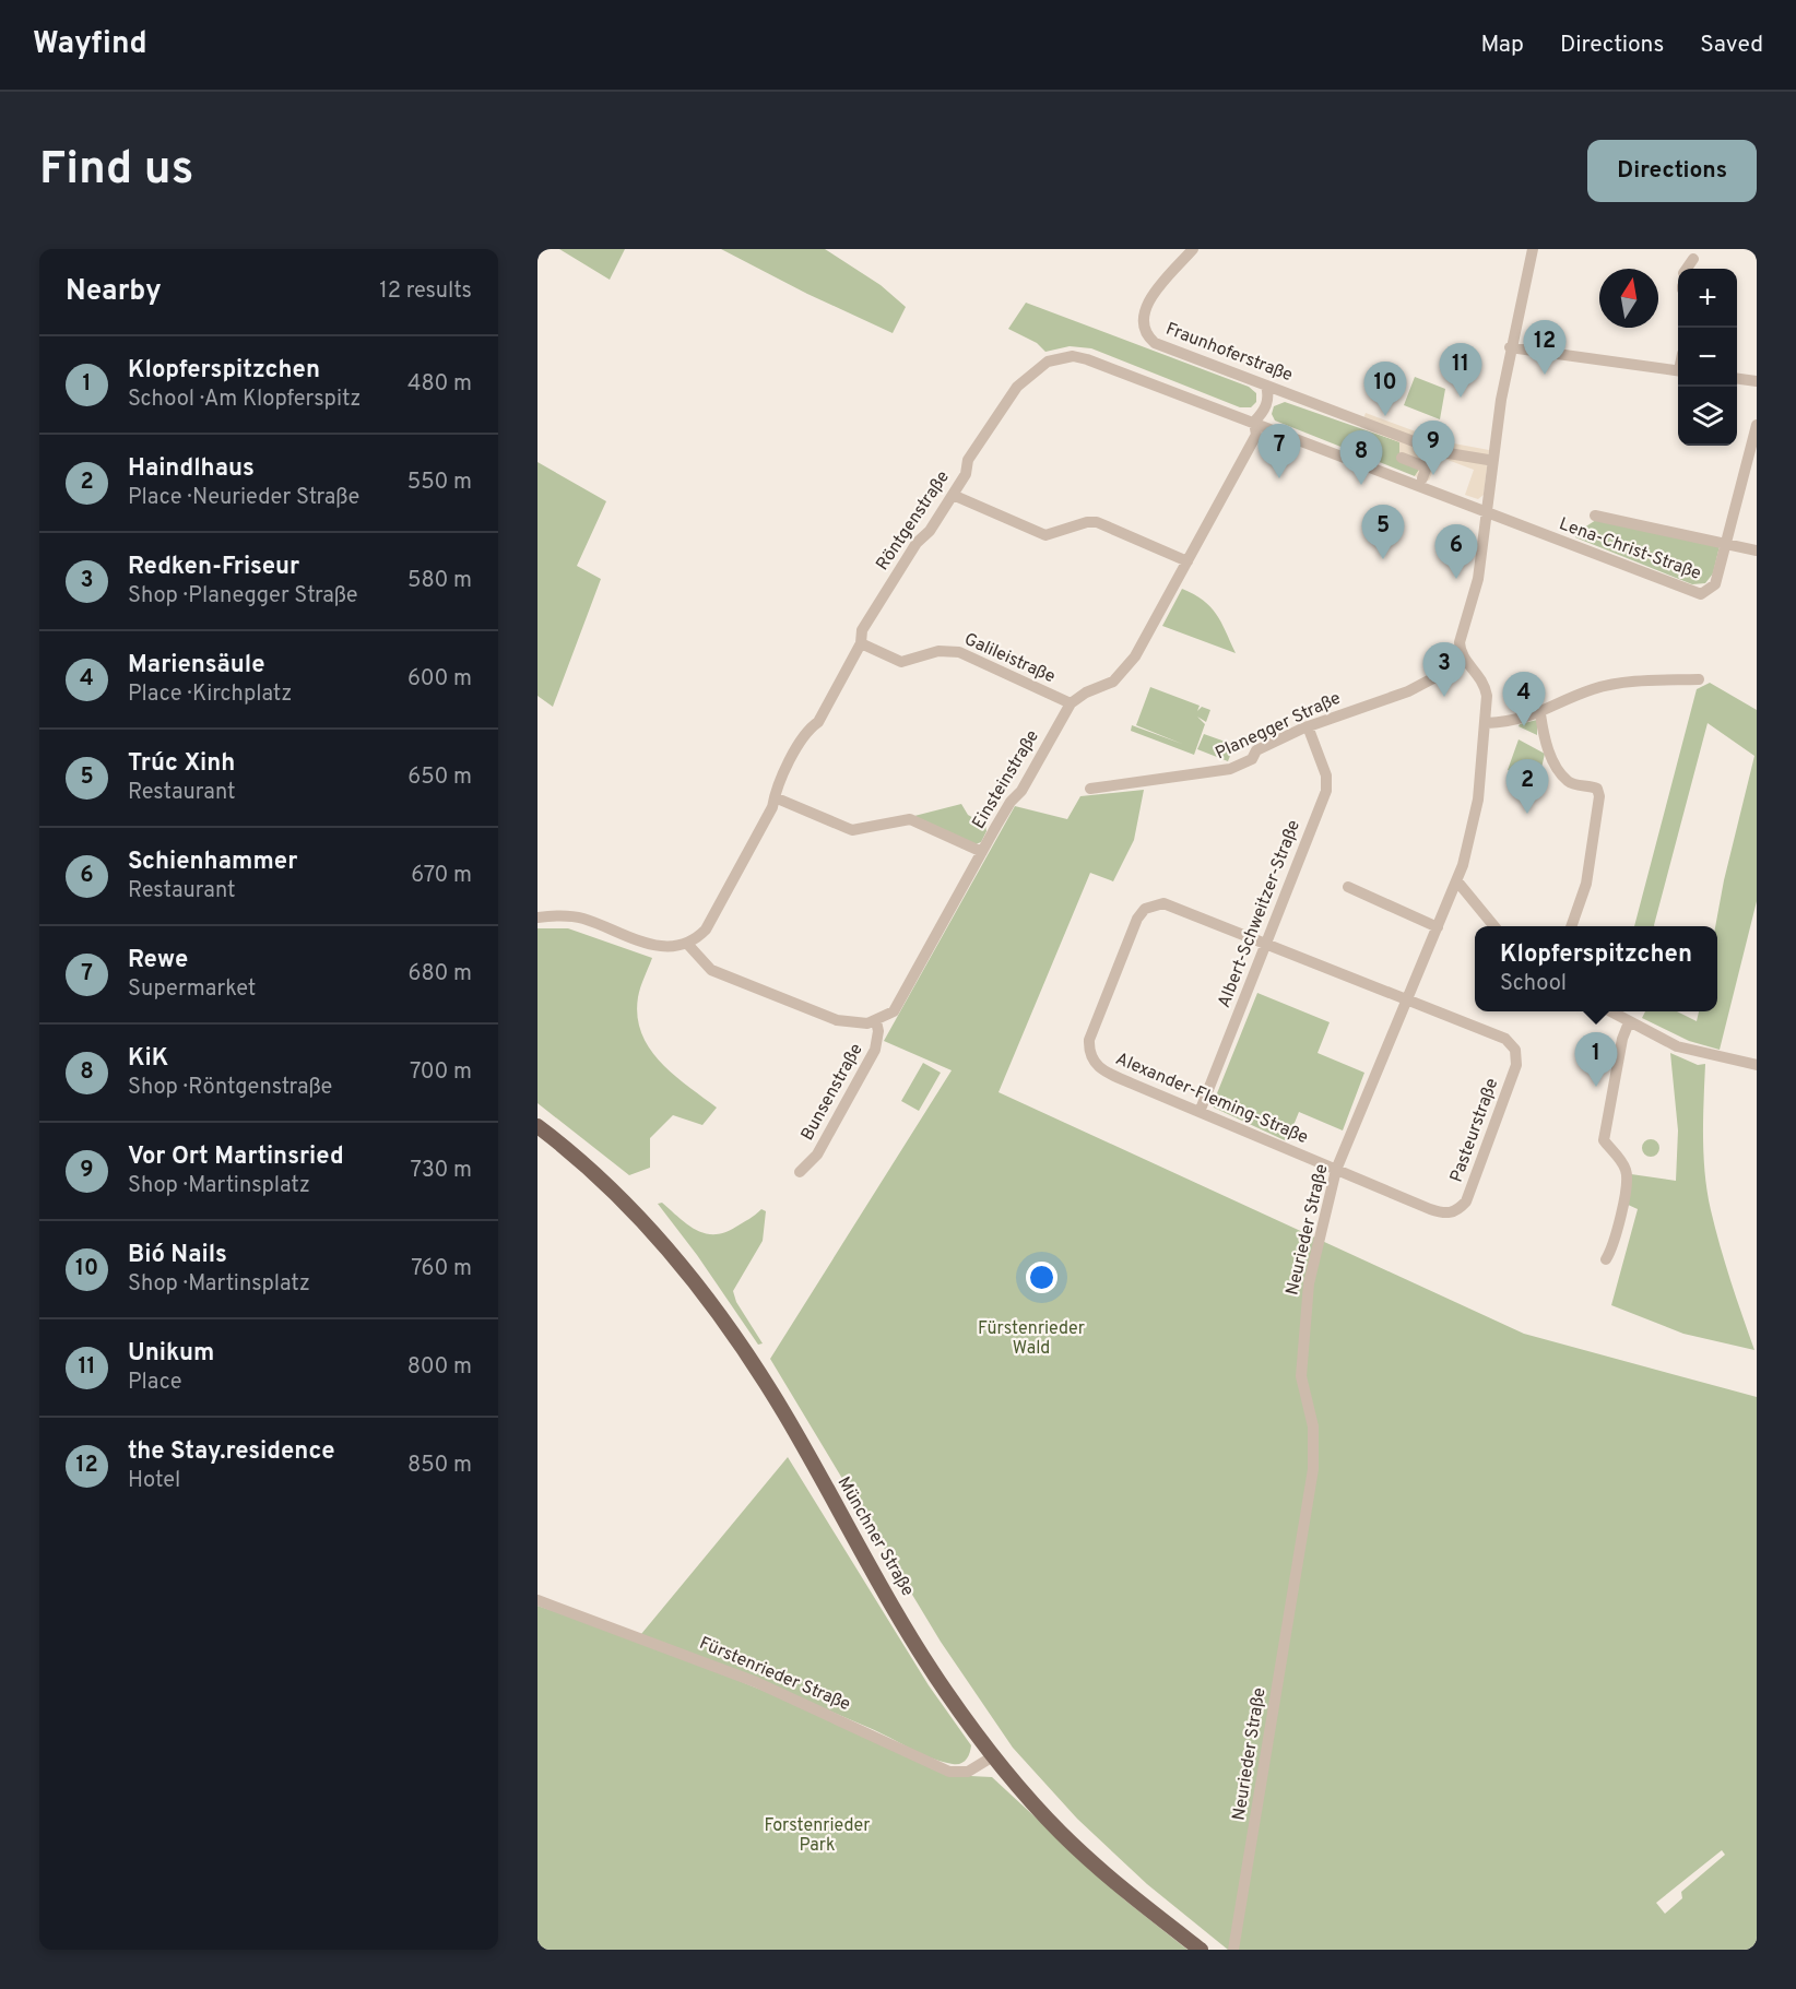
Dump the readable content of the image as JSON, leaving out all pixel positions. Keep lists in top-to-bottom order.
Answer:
{
  "streets": {
    "main road": ["Münchner Straße"],
    "street": [
      "Fraunhoferstraße",
      "Röntgenstraße",
      "Lena-Christ-Straße",
      "Galileistraße",
      "Planegger Straße",
      "Einsteinstraße",
      "Albert-Schweitzer-Straße",
      "Bunsenstraße",
      "Alexander-Fleming-Straße",
      "Pasteurstraße",
      "Neurieder Straße",
      "Fürstenrieder Straße"
    ]
  },
  "crossings": [
    ["Röntgenstraße", "Lena-Christ-Straße"],
    ["Röntgenstraße", "Galileistraße"],
    ["Galileistraße", "Einsteinstraße"],
    ["Planegger Straße", "Albert-Schweitzer-Straße"],
    ["Planegger Straße", "Neurieder Straße"],
    ["Einsteinstraße", "Bunsenstraße"],
    ["Albert-Schweitzer-Straße", "Alexander-Fleming-Straße"],
    ["Alexander-Fleming-Straße", "Pasteurstraße"],
    ["Alexander-Fleming-Straße", "Neurieder Straße"],
    ["Pasteurstraße", "Neurieder Straße"],
    ["Münchner Straße", "Fürstenrieder Straße"]
  ],
  "parks": ["Fürstenrieder Wald", "Forstenrieder Park"],
  "north": "top",
  "page": {
    "header": "Wayfind",
    "nav": ["Map", "Directions", "Saved"],
    "buttons": "Directions",
    "title": "Find us",
    "heading": ["Nearby", "12 results"],
    "map_buttons": ["+", "−"],
    "pins": [
      "12",
      "11",
      "10",
      "9",
      "7",
      "8",
      "5",
      "6",
      "3",
      "4",
      "2",
      "1"
    ],
    "list": [
      {
        "mark": "1",
        "name": "Klopferspitzchen",
        "note": "School · Am Klopferspitz",
        "value": "480 m"
      },
      {
        "mark": "2",
        "name": "Haindlhaus",
        "note": "Place · Neurieder Straße",
        "value": "550 m"
      },
      {
        "mark": "3",
        "name": "Redken-Friseur",
        "note": "Shop · Planegger Straße",
        "value": "580 m"
      },
      {
        "mark": "4",
        "name": "Mariensäule",
        "note": "Place · Kirchplatz",
        "value": "600 m"
      },
      {
        "mark": "5",
        "name": "Trúc Xinh",
        "note": "Restaurant",
        "value": "650 m"
      },
      {
        "mark": "6",
        "name": "Schienhammer",
        "note": "Restaurant",
        "value": "670 m"
      },
      {
        "mark": "7",
        "name": "Rewe",
        "note": "Supermarket",
        "value": "680 m"
      },
      {
        "mark": "8",
        "name": "KiK",
        "note": "Shop · Röntgenstraße",
        "value": "700 m"
      },
      {
        "mark": "9",
        "name": "Vor Ort Martinsried",
        "note": "Shop · Martinsplatz",
        "value": "730 m"
      },
      {
        "mark": "10",
        "name": "Bió Nails",
        "note": "Shop · Martinsplatz",
        "value": "760 m"
      },
      {
        "mark": "11",
        "name": "Unikum",
        "note": "Place",
        "value": "800 m"
      },
      {
        "mark": "12",
        "name": "the Stay.residence",
        "note": "Hotel",
        "value": "850 m"
      }
    ],
    "popup": ["Klopferspitzchen", "School"]
  }
}
